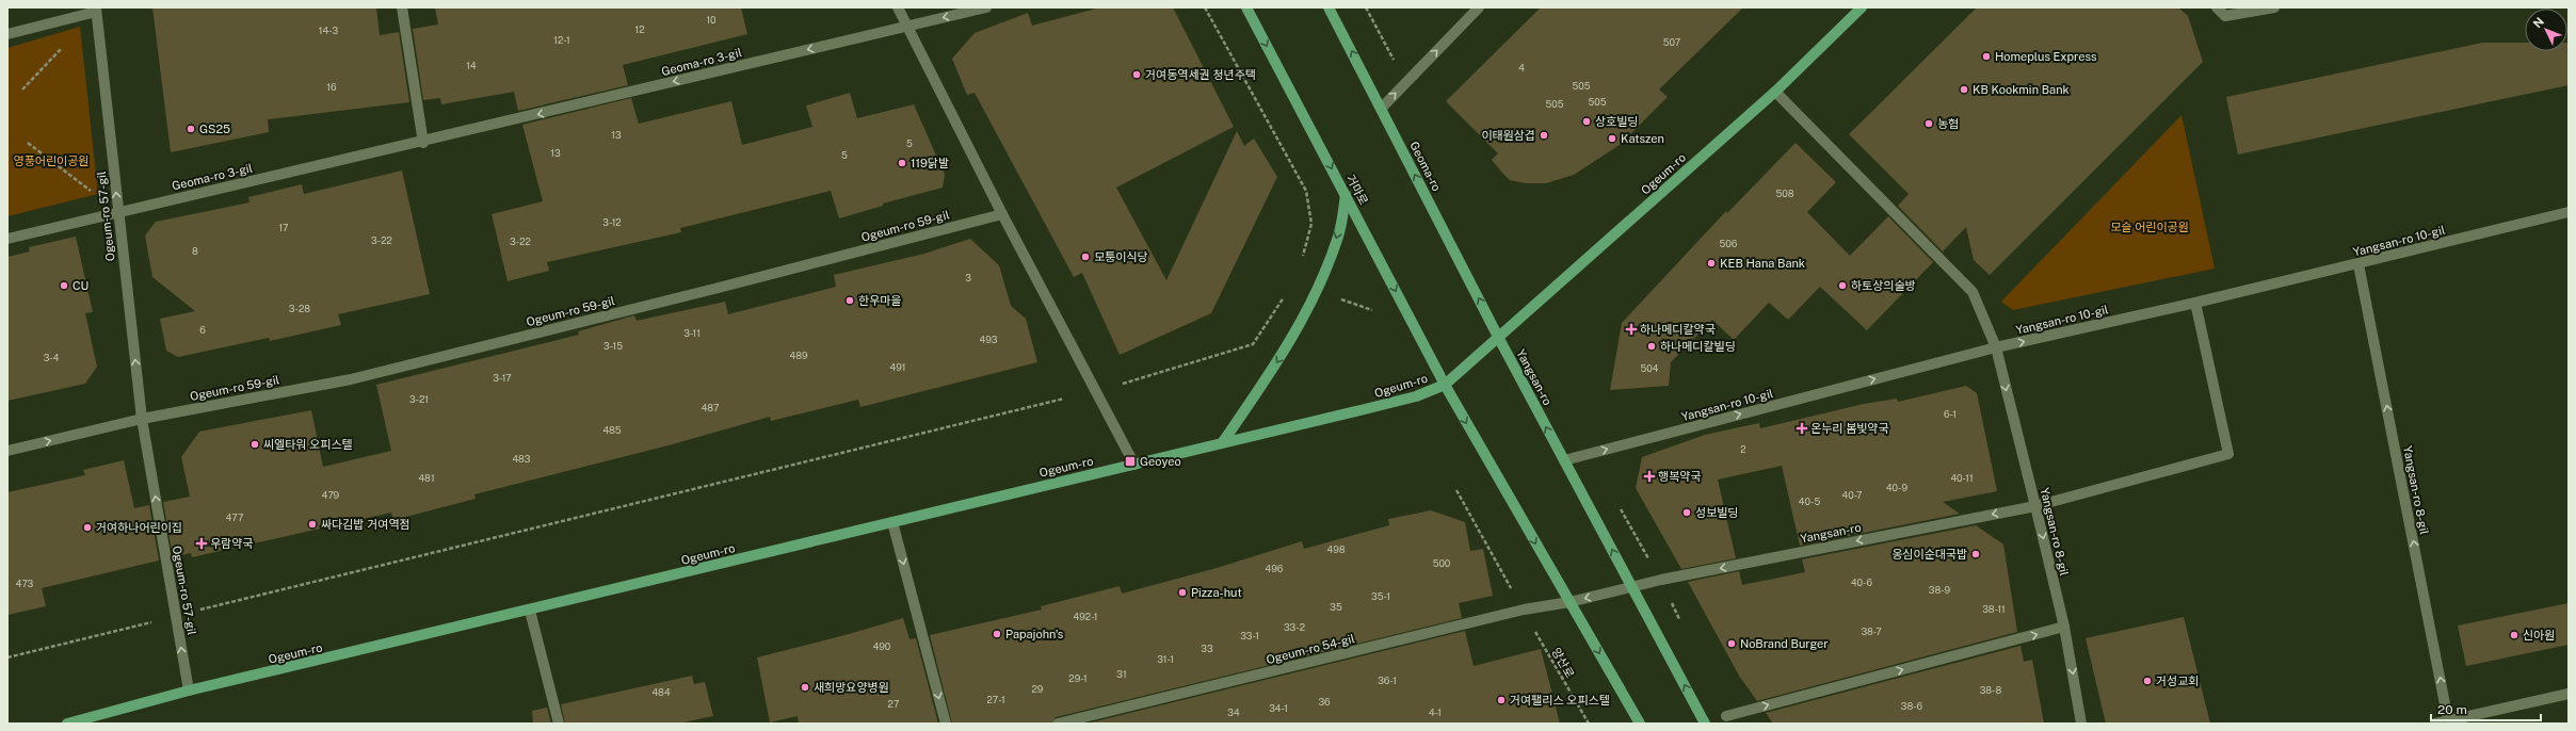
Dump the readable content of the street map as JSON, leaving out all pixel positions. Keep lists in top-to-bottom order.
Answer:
{
  "streets": {
    "main road": [
      "Geoma-ro",
      "Ogeum-ro",
      "거마로",
      "Yangsan-ro"
    ],
    "street": [
      "Geoma-ro 3-gil",
      "Ogeum-ro 57-gil",
      "Ogeum-ro 59-gil",
      "Yangsan-ro 10-gil",
      "Yangsan-ro 8-gil",
      "Ogeum-ro 54-gil"
    ],
    "path": ["양산로"]
  },
  "crossings": [
    ["Geoma-ro 3-gil", "Ogeum-ro 57-gil"],
    ["Geoma-ro", "Ogeum-ro"],
    ["Geoma-ro", "Yangsan-ro"],
    ["Ogeum-ro", "거마로"],
    ["Ogeum-ro", "Ogeum-ro 57-gil"],
    ["Ogeum-ro", "Yangsan-ro"],
    ["Ogeum-ro", "Yangsan-ro 8-gil"],
    ["Ogeum-ro 57-gil", "Ogeum-ro 59-gil"],
    ["Yangsan-ro 10-gil", "Yangsan-ro"],
    ["Yangsan-ro 10-gil", "Yangsan-ro 8-gil"],
    ["Yangsan-ro", "Yangsan-ro 8-gil"],
    ["Yangsan-ro", "Ogeum-ro 54-gil"],
    ["Ogeum-ro 54-gil", "양산로"]
  ],
  "one_way": [
    "Geoma-ro 3-gil",
    "Geoma-ro",
    "거마로",
    "Ogeum-ro 57-gil",
    "Yangsan-ro 10-gil",
    "Yangsan-ro"
  ],
  "parks": ["영풍어린이공원", "모슬 어린이공원"],
  "places": {
    "other": [
      "Homeplus Express",
      "거여동역세권 청년주택",
      "KB Kookmin Bank",
      "상호빌딩",
      "농협",
      "GS25",
      "이태원삼겹",
      "Katszen",
      "119닭발",
      "모퉁이식당",
      "KEB Hana Bank",
      "CU",
      "하토상의술방",
      "한우마을",
      "하나메디칼빌딩",
      "씨엘타워 오피스텔",
      "성보빌딩",
      "싸다김밥 거여역점",
      "거여하나어린이집",
      "옹심이순대국밥",
      "Pizza-hut",
      "Papajohn's",
      "신아원",
      "NoBrand Burger",
      "거성교회",
      "새희망요양병원",
      "거여팰리스 오피스텔"
    ],
    "health": [
      "하나메디칼약국",
      "온누리 봄빛약국",
      "행복약국",
      "우람약국"
    ],
    "transit": ["Geoyeo"]
  },
  "house_numbers": [
    "10",
    "12",
    "14-3",
    "12-1",
    "507",
    "14",
    "4",
    "505",
    "16",
    "505",
    "505",
    "13",
    "5",
    "13",
    "5",
    "508",
    "3-12",
    "17",
    "3-22",
    "3-22",
    "506",
    "8",
    "3",
    "3-28",
    "6",
    "3-11",
    "493",
    "3-15",
    "489",
    "3-4",
    "491",
    "504",
    "3-17",
    "3-21",
    "487",
    "6-1",
    "485",
    "2",
    "483",
    "481",
    "40-11",
    "40-9",
    "479",
    "40-7",
    "40-5",
    "477",
    "498",
    "500",
    "496",
    "40-6",
    "473",
    "38-9",
    "35-1",
    "35",
    "38-11",
    "492-1",
    "33-2",
    "38-7",
    "33-1",
    "490",
    "33",
    "31-1",
    "31",
    "29-1",
    "36-1",
    "29",
    "38-8",
    "484",
    "27-1",
    "36",
    "27",
    "38-6",
    "34-1",
    "34",
    "4-1"
  ],
  "scale_bar": "20 m",
  "north": "top left"
}
